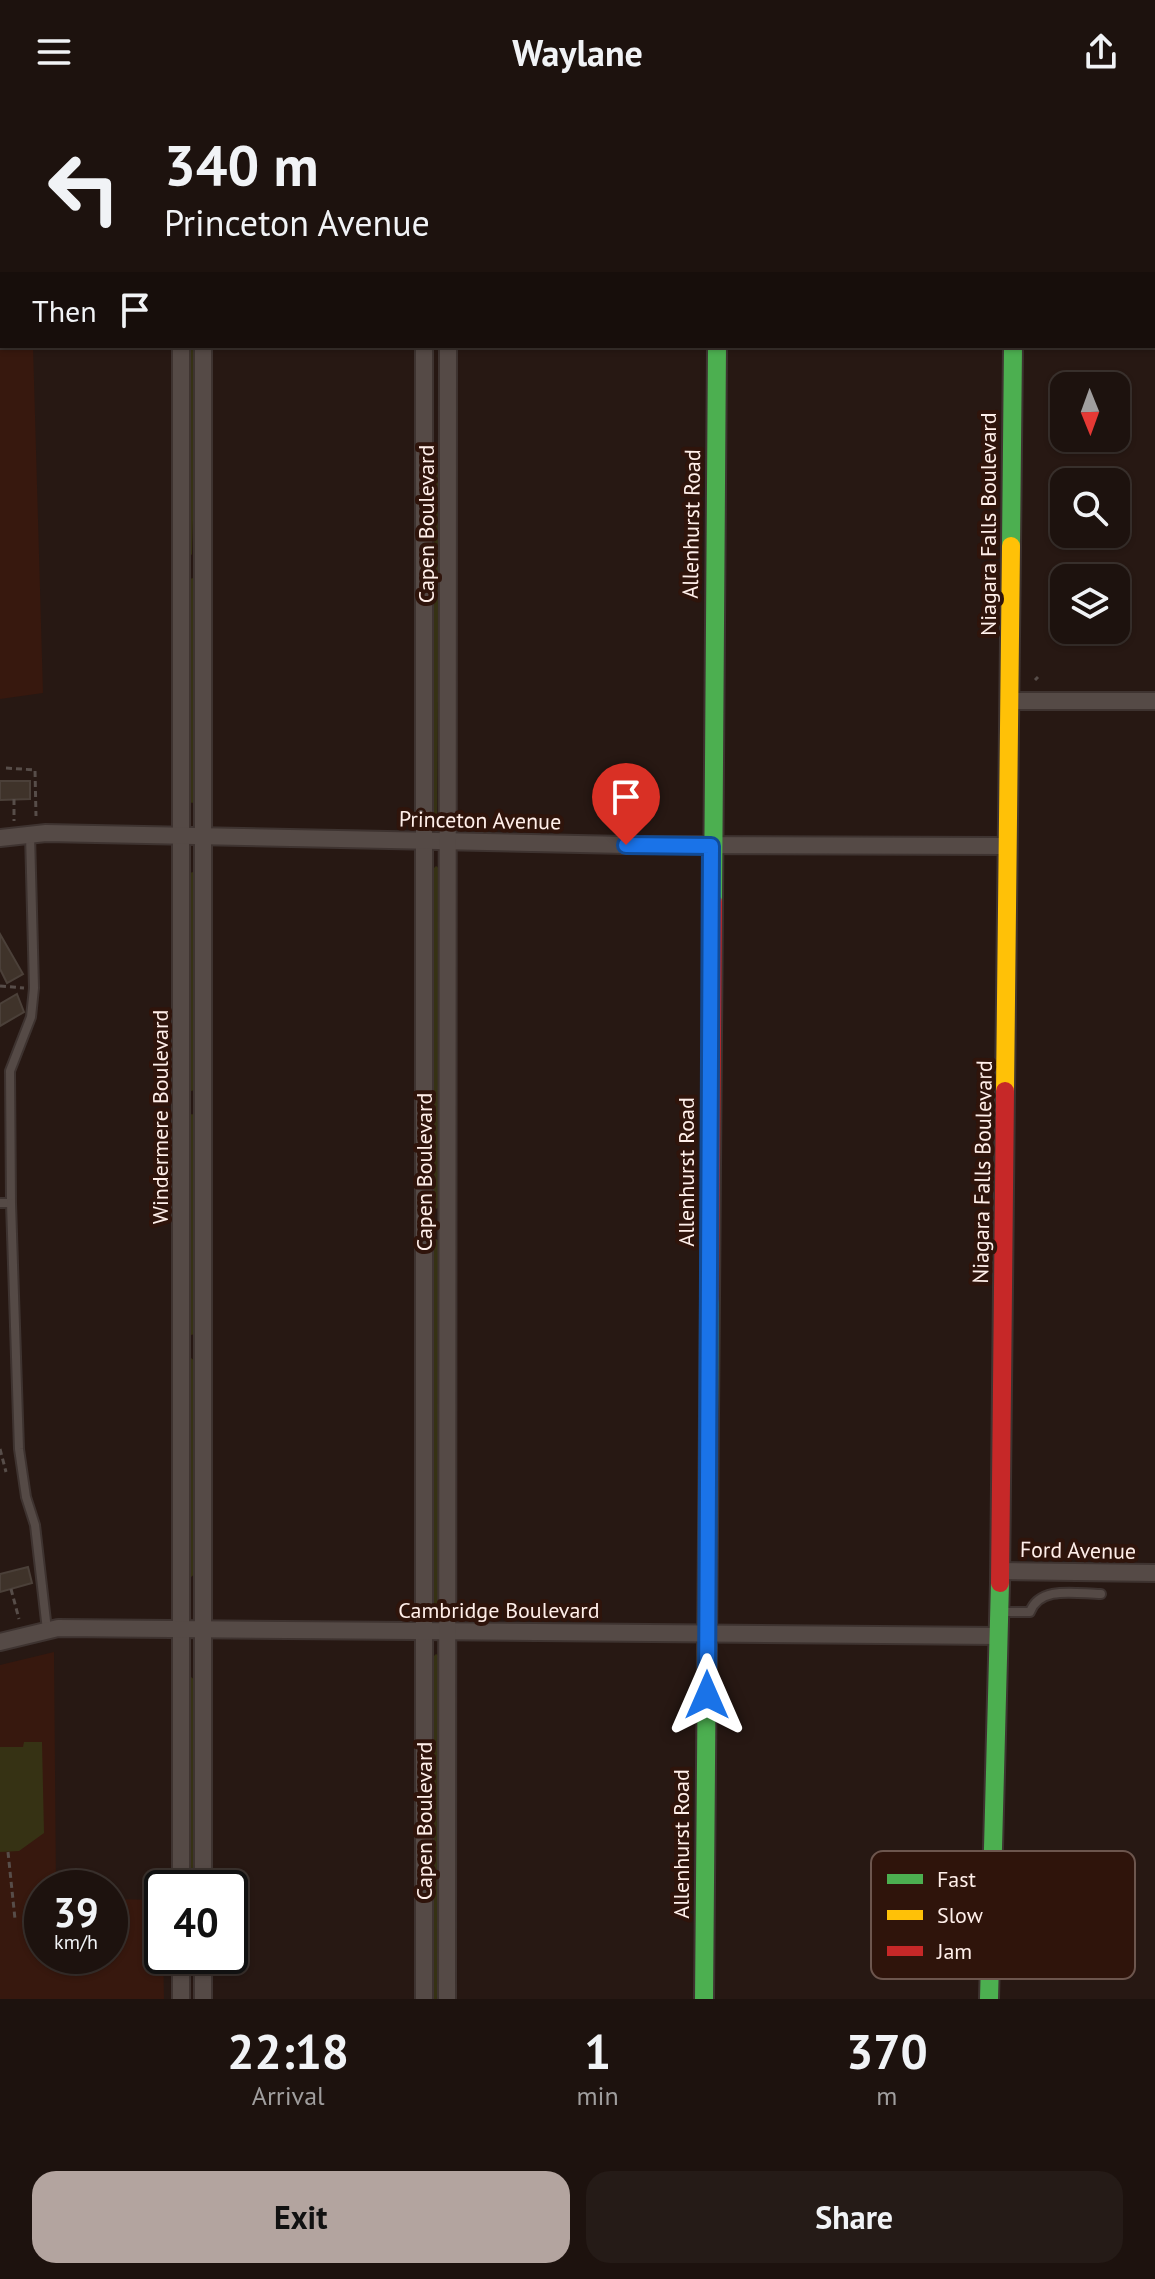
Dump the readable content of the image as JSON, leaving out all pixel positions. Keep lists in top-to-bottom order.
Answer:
{
  "streets": {
    "main road": ["Allenhurst Road", "Niagara Falls Boulevard"],
    "street": [
      "Capen Boulevard",
      "Princeton Avenue",
      "Windermere Boulevard",
      "Ford Avenue",
      "Cambridge Boulevard"
    ]
  },
  "crossings": [
    ["Capen Boulevard", "Princeton Avenue"],
    ["Capen Boulevard", "Cambridge Boulevard"],
    ["Allenhurst Road", "Princeton Avenue"],
    ["Allenhurst Road", "Cambridge Boulevard"],
    ["Niagara Falls Boulevard", "Princeton Avenue"],
    ["Niagara Falls Boulevard", "Ford Avenue"],
    ["Niagara Falls Boulevard", "Cambridge Boulevard"],
    ["Princeton Avenue", "Windermere Boulevard"],
    ["Windermere Boulevard", "Cambridge Boulevard"]
  ],
  "legend": ["Fast", "Slow", "Jam"],
  "north": "bottom",
  "page": {
    "header": "Waylane",
    "turn": ["340 m", "Princeton Avenue"],
    "then": "Then",
    "speed": "39 km/h",
    "limit": "40",
    "eta": [
      "22:18",
      "Arrival",
      "1",
      "min",
      "370",
      "m"
    ],
    "buttons": ["Exit", "Share"]
  }
}
